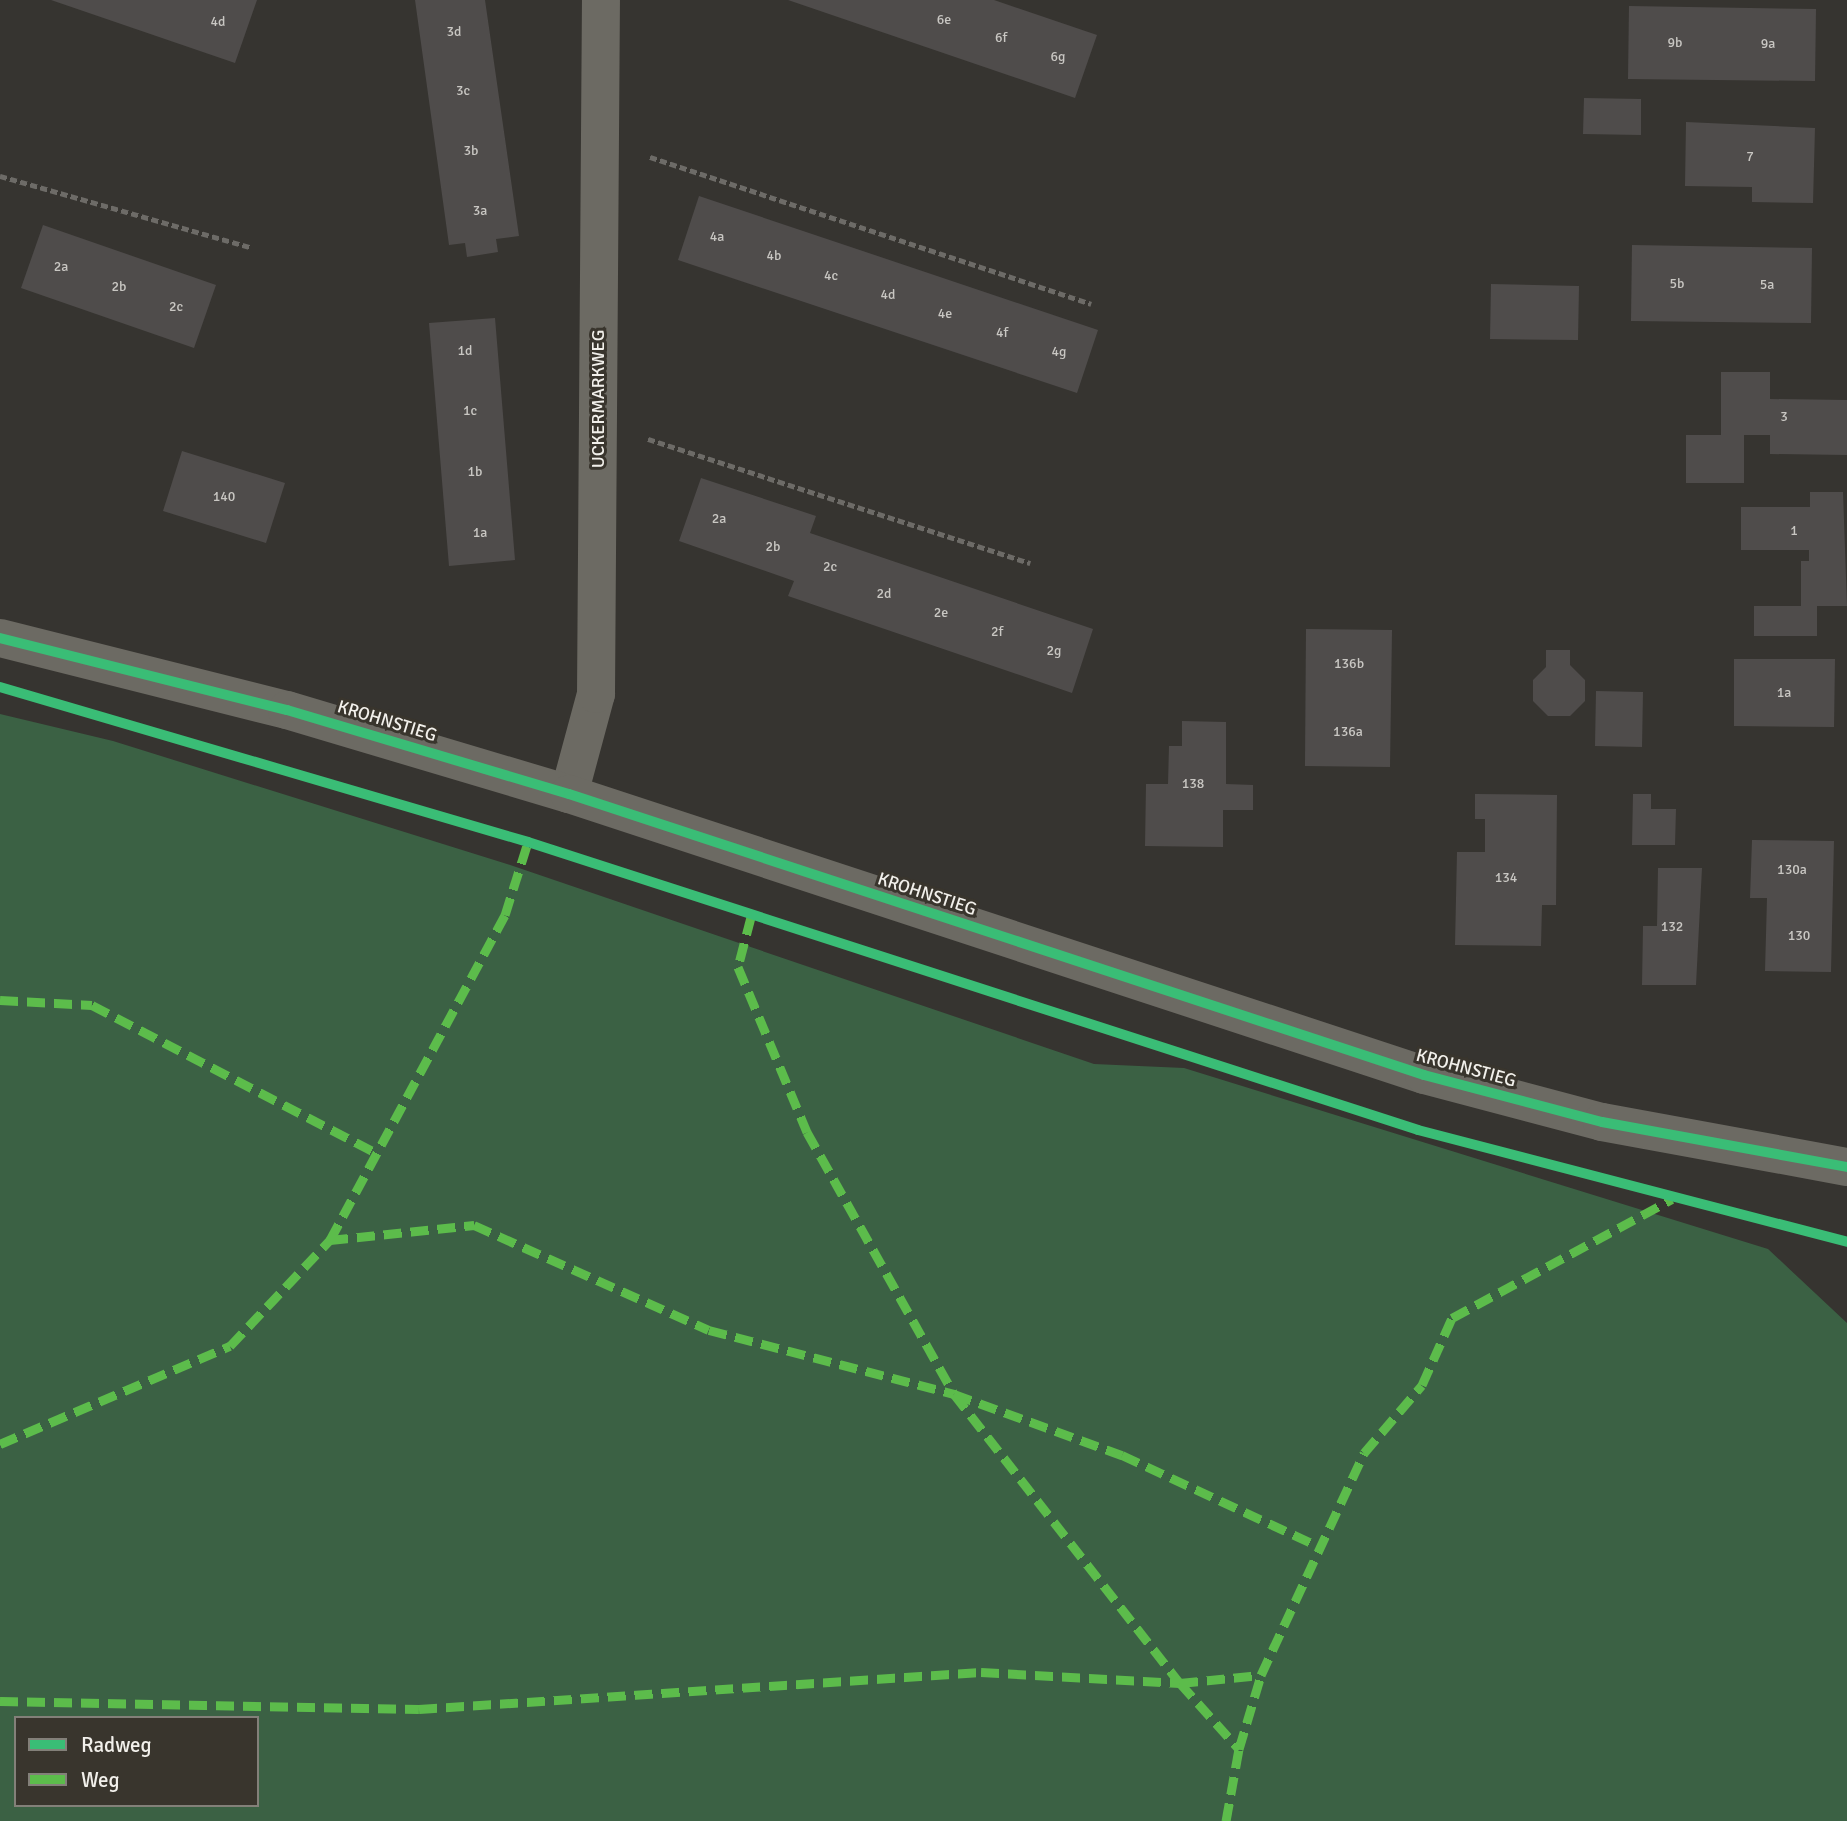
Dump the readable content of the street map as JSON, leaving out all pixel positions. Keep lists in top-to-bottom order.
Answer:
{
  "streets": {
    "main road": ["UCKERMARKWEG", "KROHNSTIEG"]
  },
  "crossings": [
    ["UCKERMARKWEG", "KROHNSTIEG"]
  ],
  "house_numbers": [
    "6e",
    "4d",
    "3d",
    "6f",
    "9b",
    "9a",
    "6g",
    "3c",
    "3b",
    "7",
    "3a",
    "4a",
    "4b",
    "2a",
    "4c",
    "5b",
    "5a",
    "2b",
    "4d",
    "2c",
    "4e",
    "4f",
    "1d",
    "4g",
    "1c",
    "3",
    "1b",
    "140",
    "2a",
    "1",
    "1a",
    "2b",
    "2c",
    "2d",
    "2e",
    "2f",
    "2g",
    "136b",
    "1a",
    "136a",
    "138",
    "130a",
    "134",
    "132",
    "130"
  ],
  "legend": ["Radweg", "Weg"]
}
